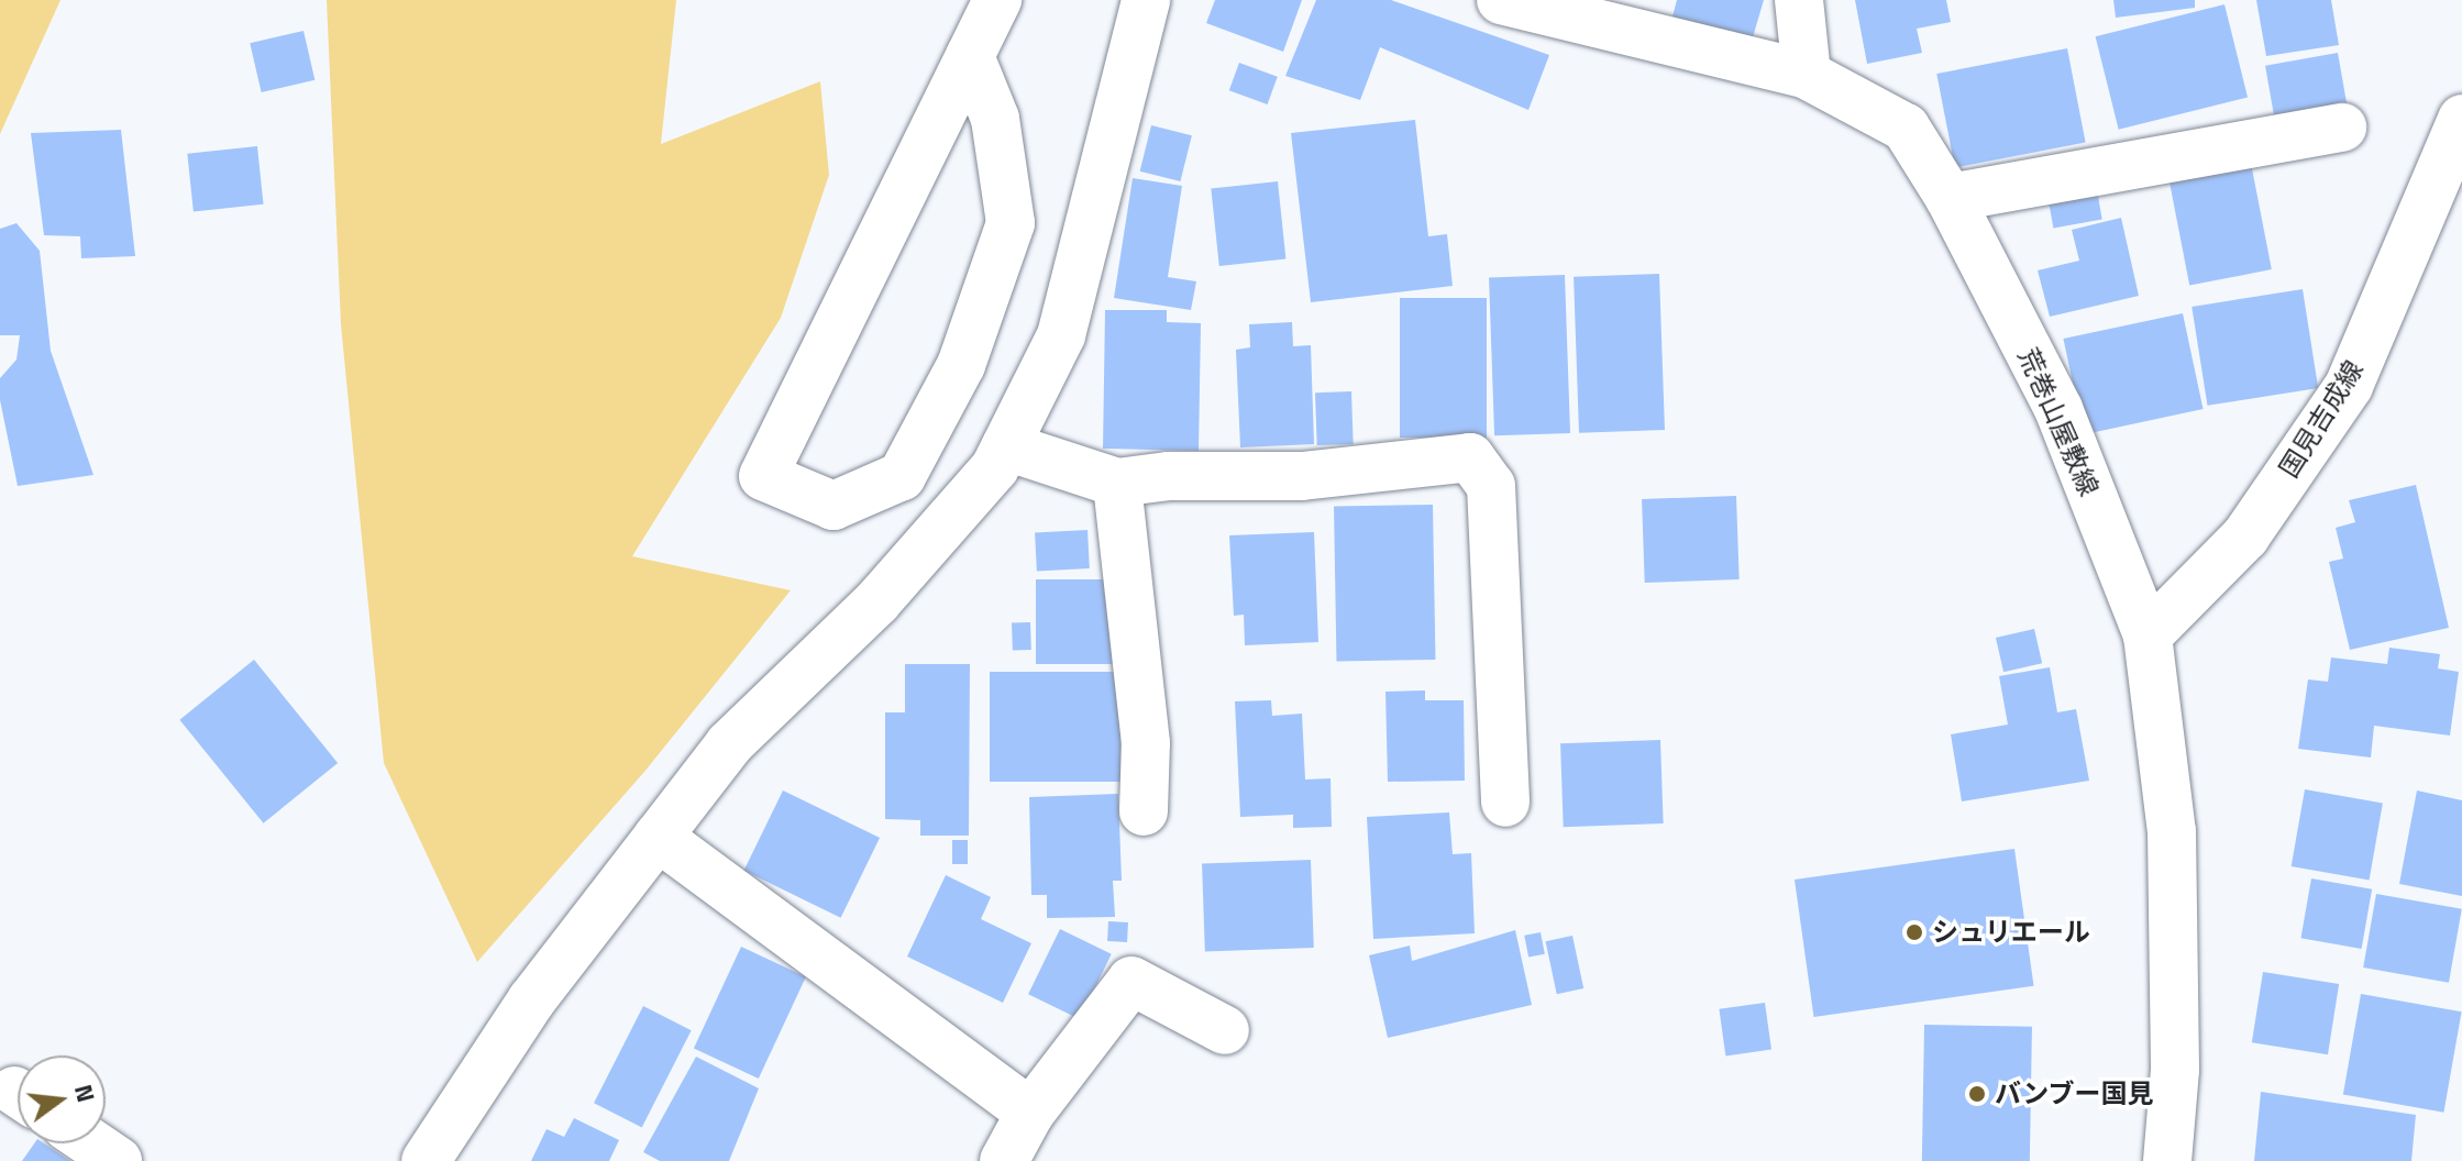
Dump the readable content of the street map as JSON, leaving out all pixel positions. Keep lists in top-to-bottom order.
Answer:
{
  "streets": {
    "street": ["国見吉成線", "荒巻山屋敷線"]
  },
  "crossings": [
    ["国見吉成線", "荒巻山屋敷線"]
  ],
  "places": ["シュリエール", "バンブー国見"],
  "north": "right"
}
